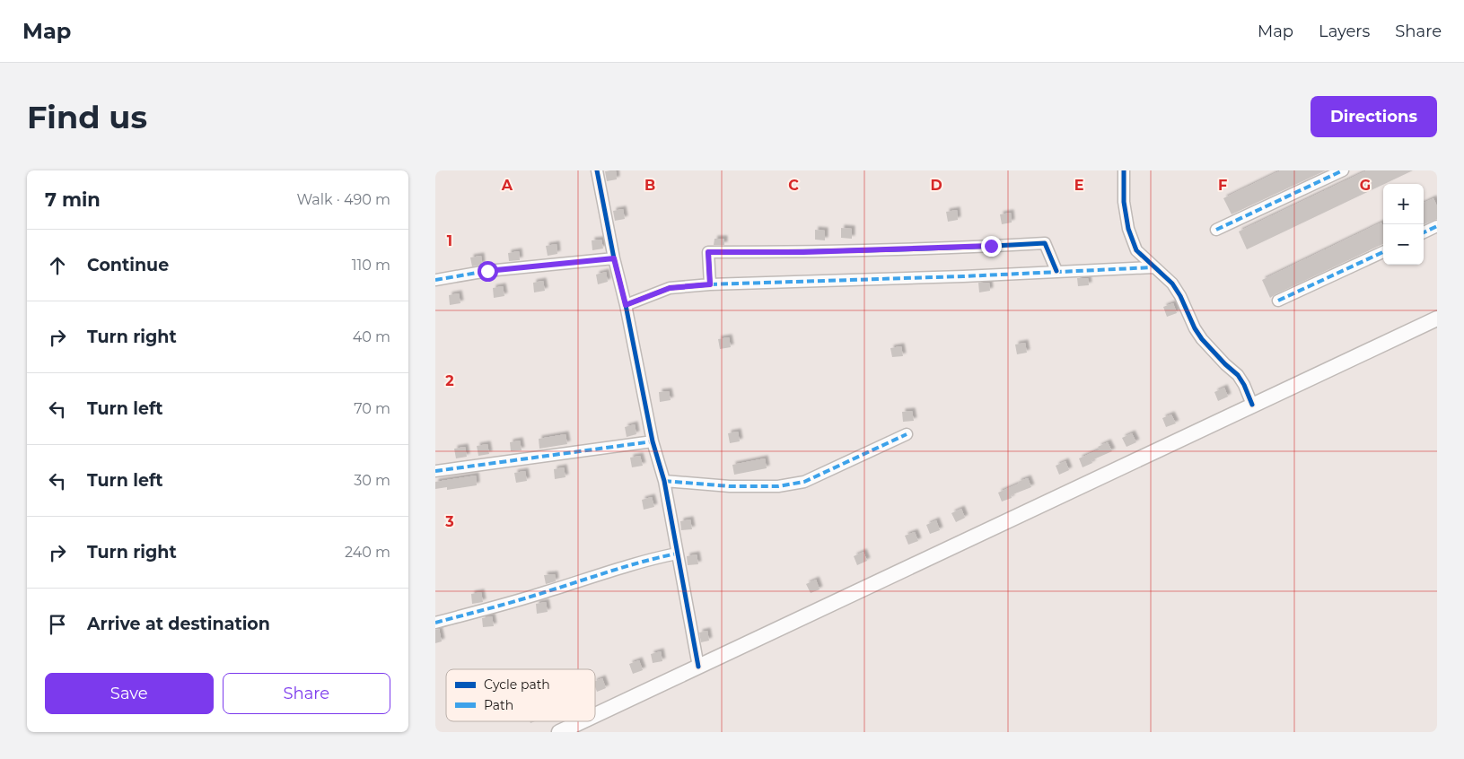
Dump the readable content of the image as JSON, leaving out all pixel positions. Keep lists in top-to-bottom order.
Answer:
{
  "legend": ["Cycle path", "Path"],
  "page": {
    "header": "Map",
    "nav": ["Map", "Layers", "Share"],
    "buttons": [
      "Directions",
      ["Save", "Share"]
    ],
    "title": "Find us",
    "heading": ["7 min", "Walk · 490 m"],
    "map_buttons": ["+", "−"],
    "list": [
      ["Continue", "110 m"],
      ["Turn right", "40 m"],
      ["Turn left", "70 m"],
      ["Turn left", "30 m"],
      ["Turn right", "240 m"],
      "Arrive at destination"
    ]
  },
  "grid": {
    "columns": [
      "A",
      "B",
      "C",
      "D",
      "E",
      "F",
      "G"
    ],
    "rows": ["1", "2", "3"]
  }
}
